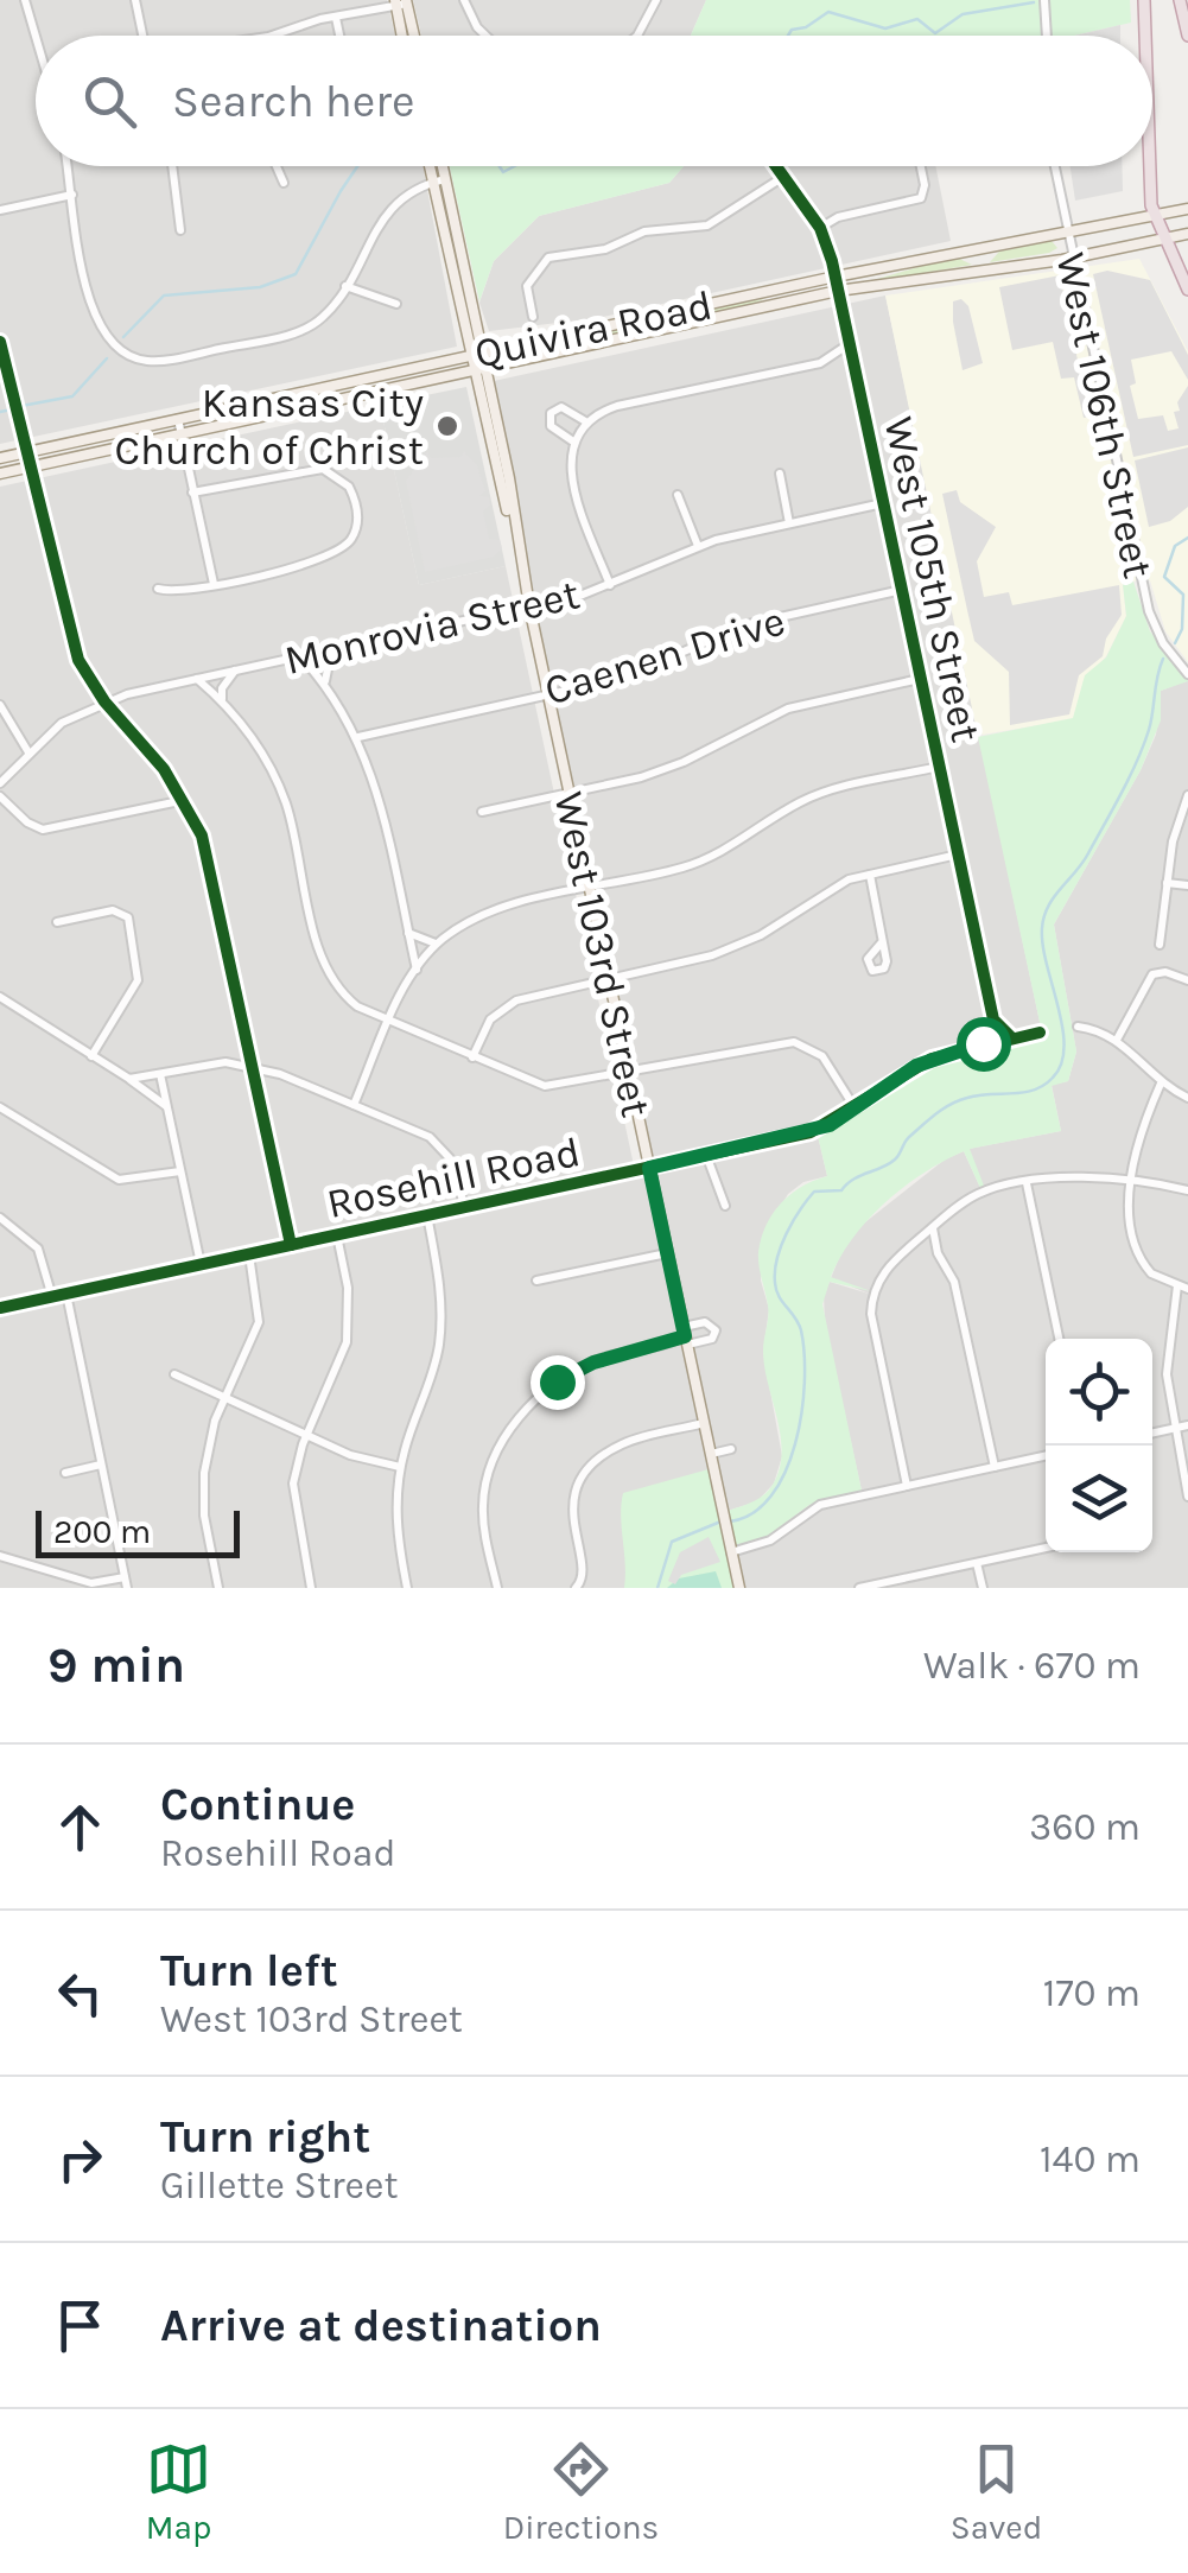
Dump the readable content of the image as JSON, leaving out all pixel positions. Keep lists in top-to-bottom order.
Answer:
{
  "streets": {
    "main road": ["Quivira Road", "West 103rd Street"],
    "street": [
      "West 106th Street",
      "West 105th Street",
      "Monrovia Street",
      "Caenen Drive",
      "Rosehill Road"
    ]
  },
  "crossings": [
    ["Quivira Road", "West 106th Street"],
    ["Quivira Road", "West 105th Street"],
    ["Quivira Road", "West 103rd Street"],
    ["West 105th Street", "Monrovia Street"],
    ["West 105th Street", "Caenen Drive"],
    ["Monrovia Street", "West 103rd Street"],
    ["Caenen Drive", "West 103rd Street"],
    ["West 103rd Street", "Rosehill Road"]
  ],
  "places": ["Kansas City Church of Christ"],
  "scale_bar": "200 m",
  "page": {
    "search": "Search here",
    "scale": "200 m",
    "heading": ["9 min", "Walk · 670 m"],
    "list": [
      ["Continue", "Rosehill Road", "360 m"],
      ["Turn left", "West 103rd Street", "170 m"],
      ["Turn right", "Gillette Street", "140 m"],
      "Arrive at destination"
    ],
    "nav": ["Map", "Directions", "Saved"]
  }
}
